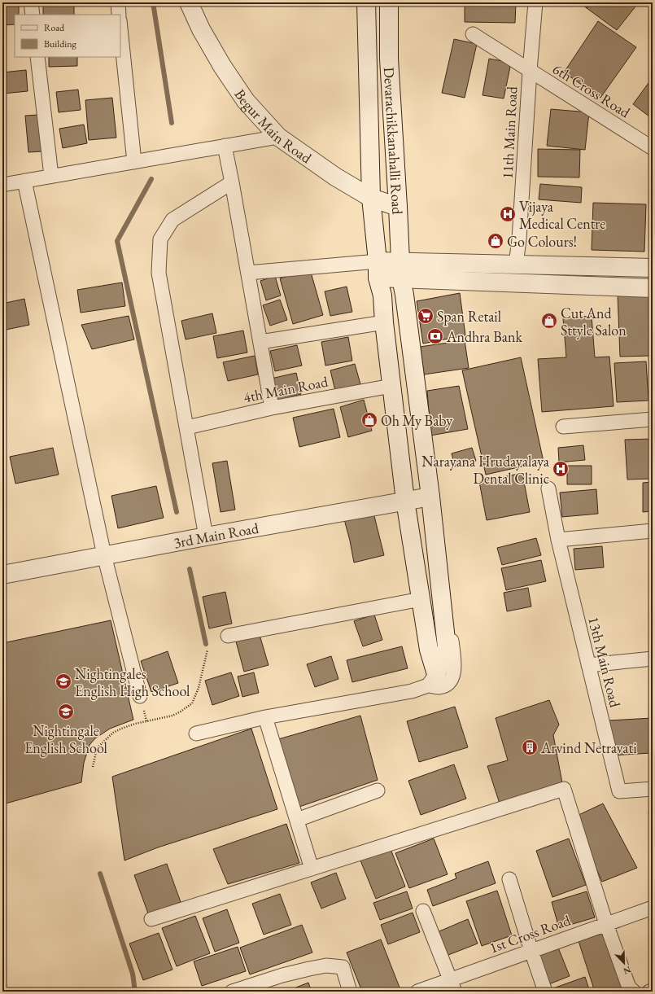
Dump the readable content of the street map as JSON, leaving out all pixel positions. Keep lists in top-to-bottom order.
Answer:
{
  "streets": {
    "main road": ["Begur Main Road", "Devarachikkanahalli Road", "3rd Main Road"],
    "street": [
      "6th Cross Road",
      "11th Main Road",
      "4th Main Road",
      "13th Main Road",
      "1st Cross Road"
    ]
  },
  "crossings": [
    ["6th Cross Road", "11th Main Road"],
    ["Begur Main Road", "Devarachikkanahalli Road"],
    ["Devarachikkanahalli Road", "4th Main Road"],
    ["Devarachikkanahalli Road", "3rd Main Road"]
  ],
  "places": {
    "hospital": ["Vijaya Medical Centre", "Narayana Hrudayalaya Dental Clinic"],
    "shop": ["Go Colours!", "Cut And Sttyle Salon", "Oh My Baby"],
    "supermarket": ["Span Retail"],
    "bank": ["Andhra Bank"],
    "school or university": ["Nightingales English High School", "Nightingale English School"],
    "building": ["Arvind Netravati"]
  },
  "legend": ["Road", "Building"],
  "north": "bottom right"
}
